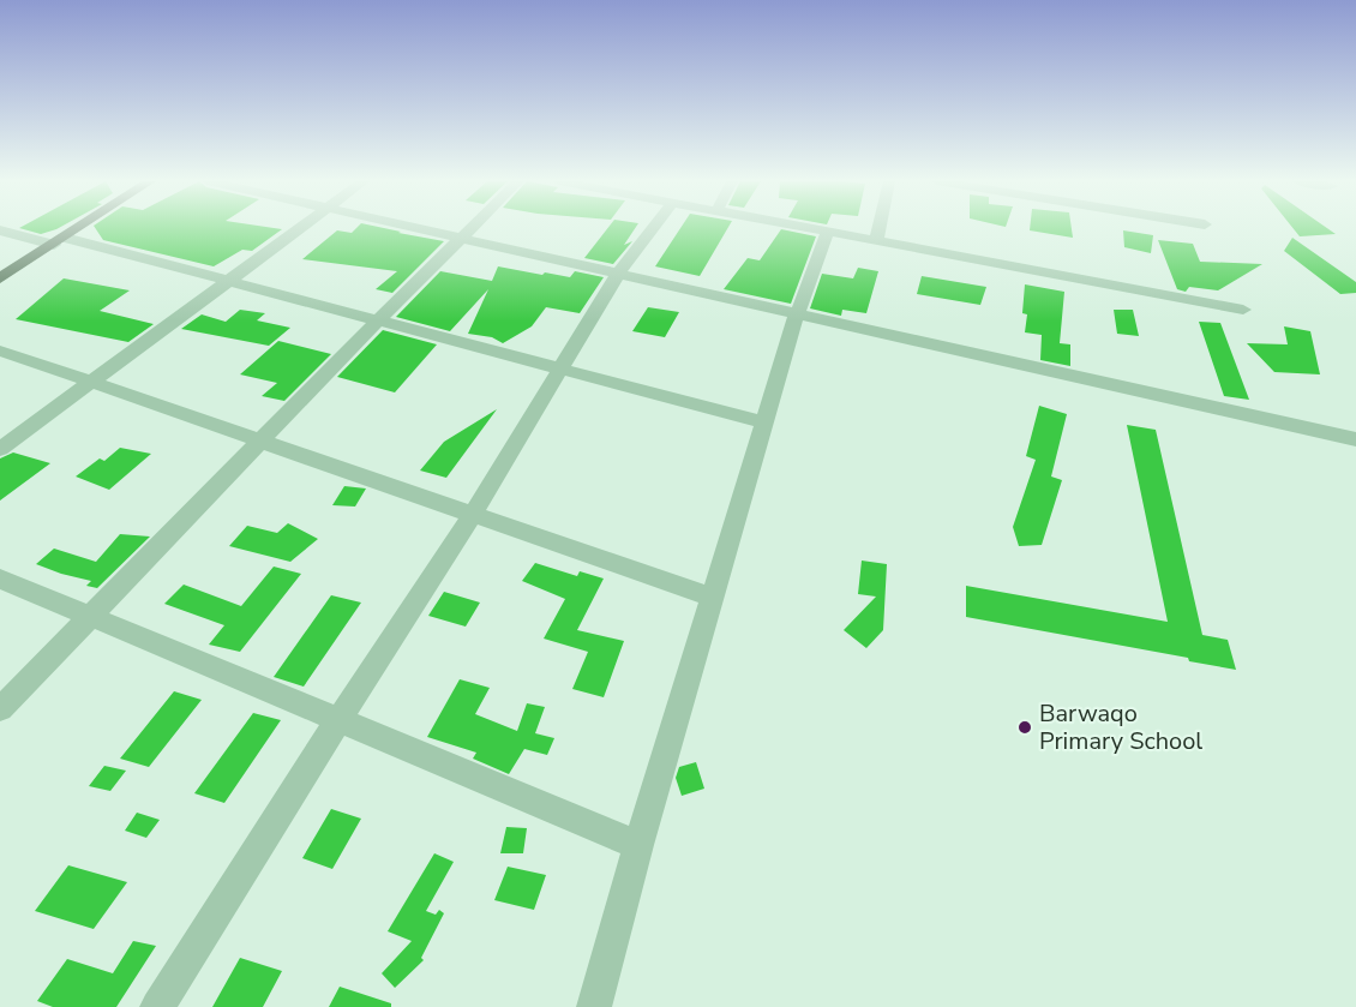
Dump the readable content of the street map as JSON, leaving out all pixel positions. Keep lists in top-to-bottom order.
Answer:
{
  "places": ["Barwaqo Primary School"]
}
